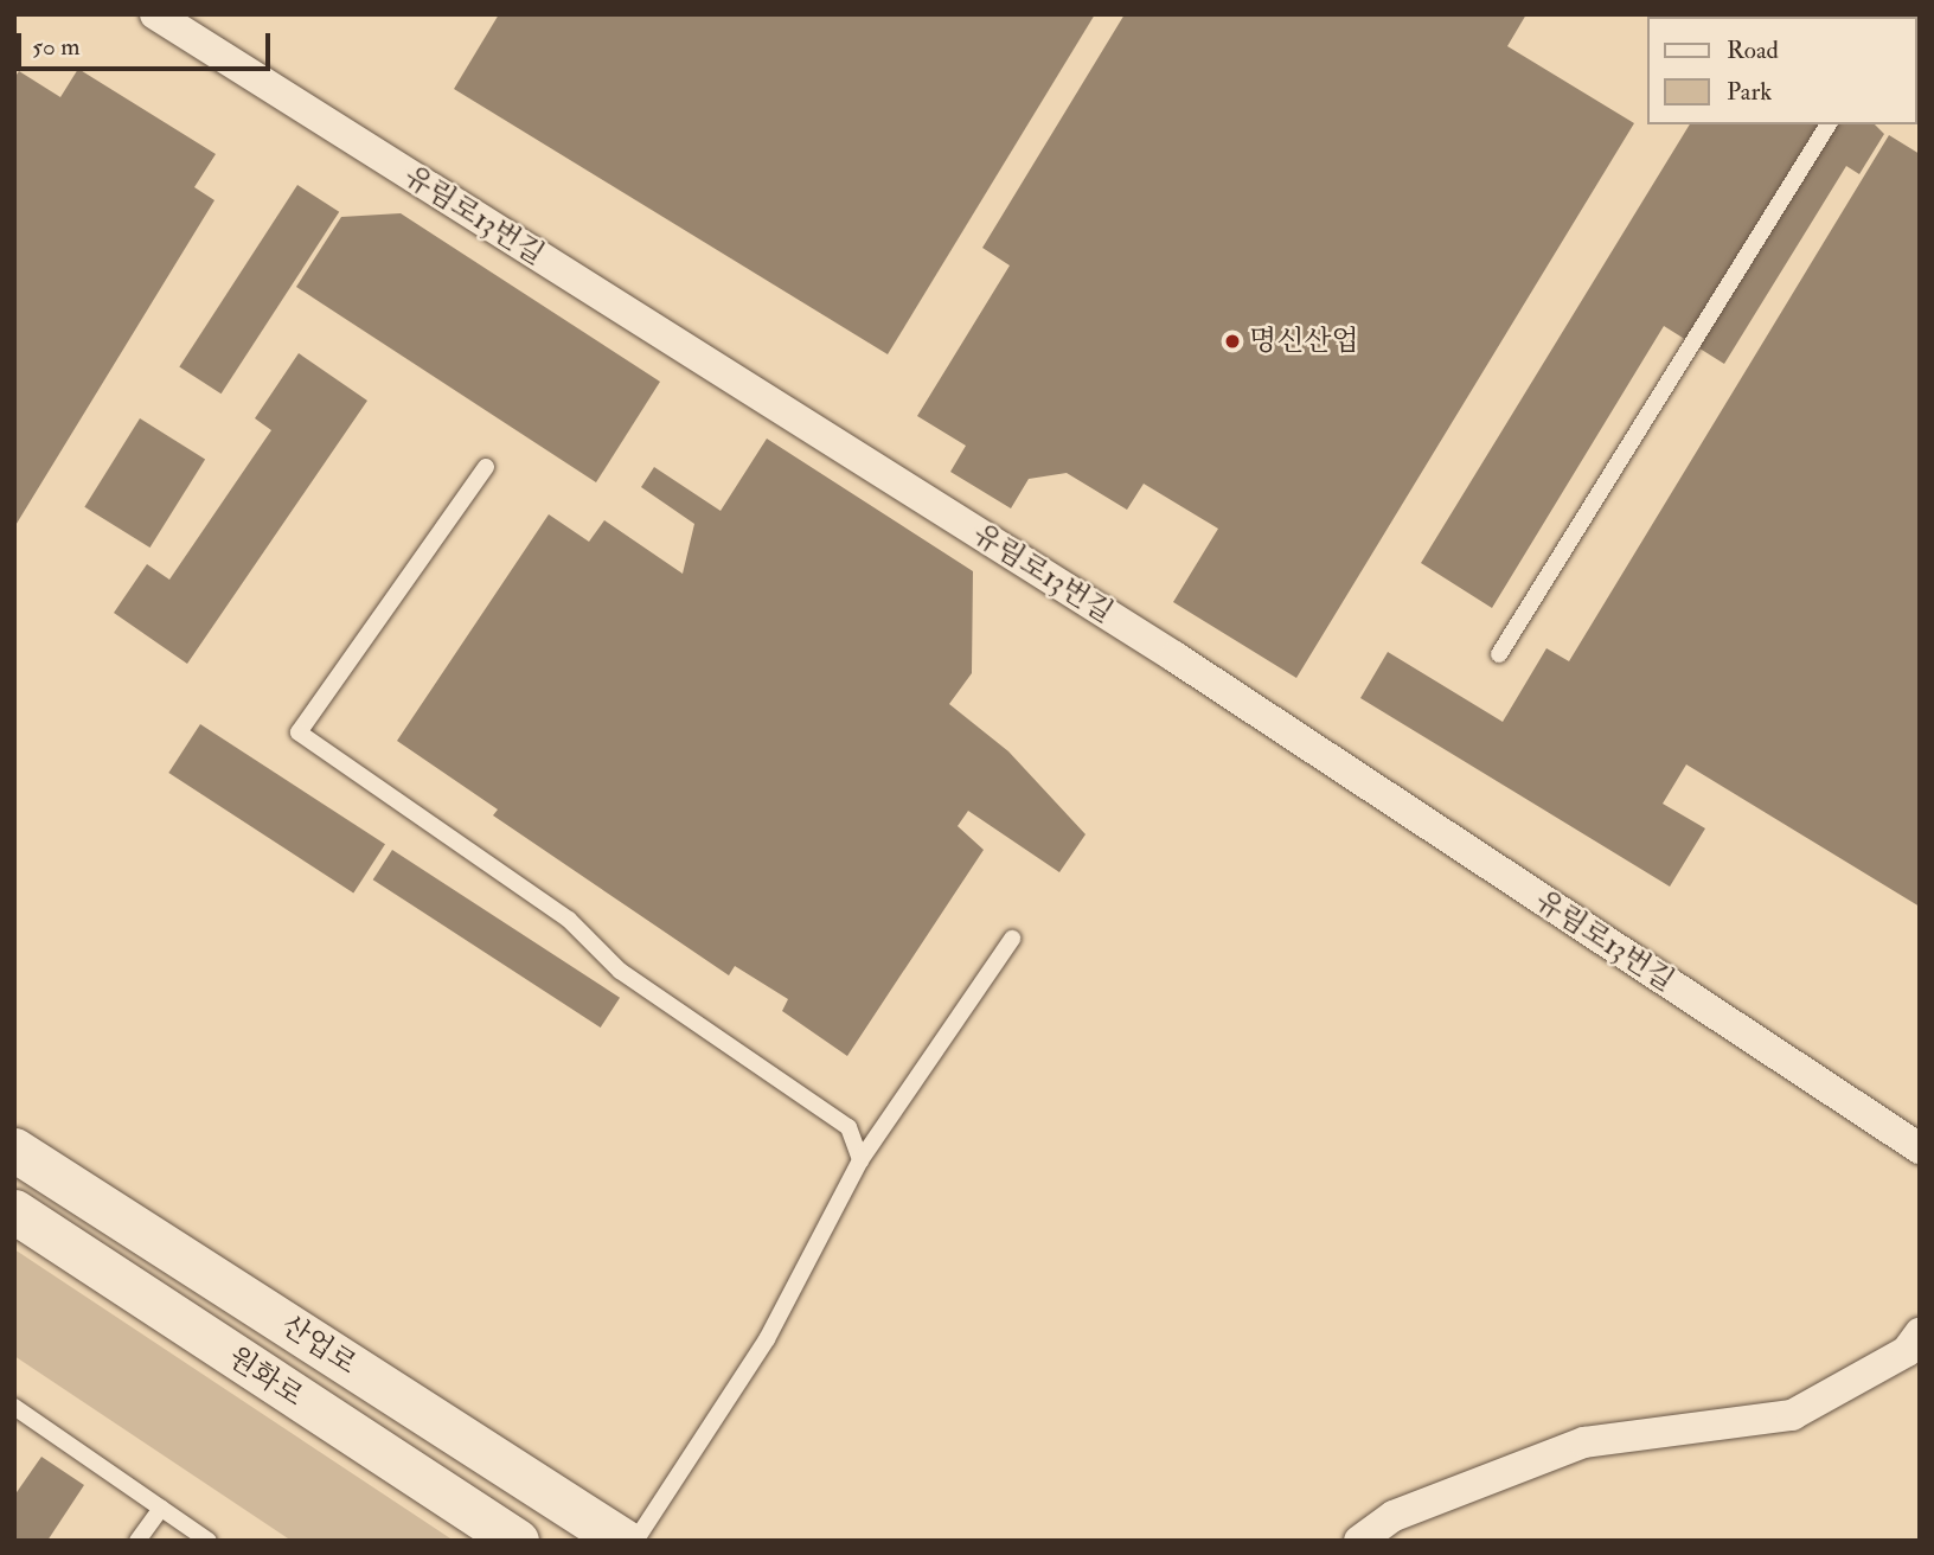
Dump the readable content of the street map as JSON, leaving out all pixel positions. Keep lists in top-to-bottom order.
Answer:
{
  "streets": {
    "street": ["유림로13번길", "산업로", "원화로"]
  },
  "places": ["명신산업"],
  "legend": ["Road", "Park"],
  "scale_bar": "50 m"
}
